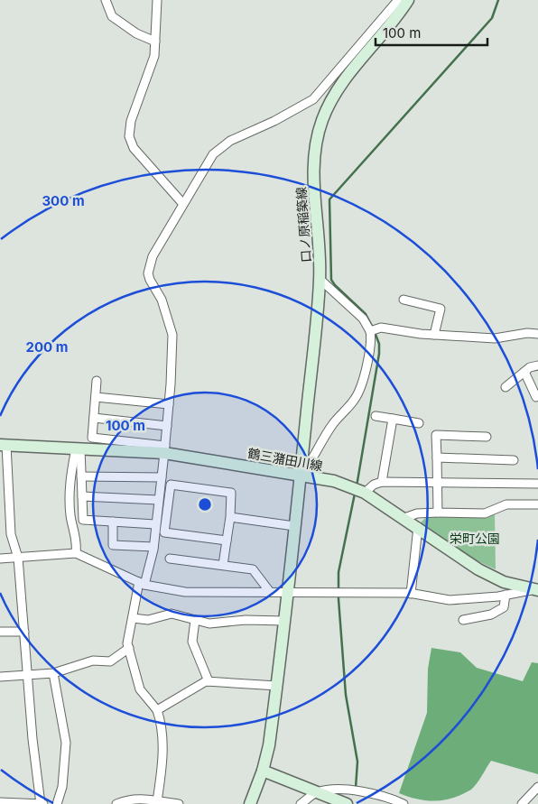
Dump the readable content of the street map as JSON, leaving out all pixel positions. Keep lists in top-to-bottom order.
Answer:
{
  "streets": {
    "main road": ["口ノ原稲築線", "鶴三潴田川線"]
  },
  "crossings": [
    ["口ノ原稲築線", "鶴三潴田川線"]
  ],
  "parks": ["栄町公園"],
  "scale_bar": "100 m",
  "rings": ["300 m", "200 m", "100 m"]
}
